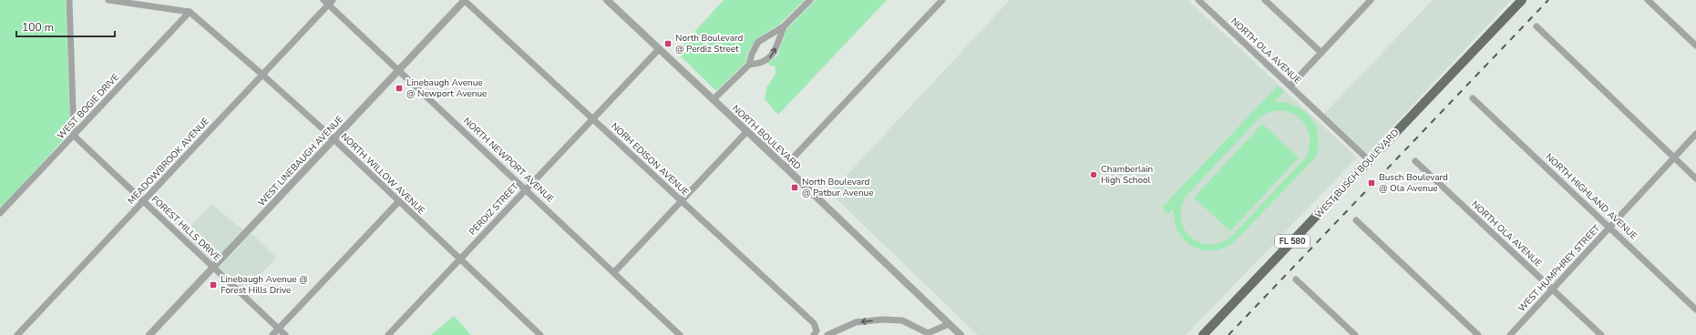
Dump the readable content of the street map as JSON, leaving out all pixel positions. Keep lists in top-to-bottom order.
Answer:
{
  "streets": {
    "main road": ["WEST BUSCH BOULEVARD", "FL 580"],
    "street": [
      "NORTH OLA AVENUE",
      "WEST BOGIE DRIVE",
      "NORTH BOULEVARD",
      "NORH EDISON AVENUE",
      "NORTH NEWPORT AVENUE",
      "MEADOWBROOK AVENUE",
      "WEST LINEBAUGH AVENUE",
      "NORTH WILLOW AVENUE",
      "NORTH HIGHLAND AVENUE",
      "PERDIZ STREET",
      "FOREST HILLS DRIVE",
      "WEST HUMPHREY STREET"
    ]
  },
  "crossings": [
    ["NORTH OLA AVENUE", "WEST BUSCH BOULEVARD"],
    ["NORTH OLA AVENUE", "WEST HUMPHREY STREET"],
    ["WEST BOGIE DRIVE", "NORTH WILLOW AVENUE"],
    ["WEST BOGIE DRIVE", "FOREST HILLS DRIVE"],
    ["NORTH BOULEVARD", "PERDIZ STREET"],
    ["NORH EDISON AVENUE", "WEST LINEBAUGH AVENUE"],
    ["NORH EDISON AVENUE", "PERDIZ STREET"],
    ["NORTH NEWPORT AVENUE", "MEADOWBROOK AVENUE"],
    ["NORTH NEWPORT AVENUE", "WEST LINEBAUGH AVENUE"],
    ["NORTH NEWPORT AVENUE", "PERDIZ STREET"],
    ["MEADOWBROOK AVENUE", "NORTH WILLOW AVENUE"],
    ["MEADOWBROOK AVENUE", "FOREST HILLS DRIVE"],
    ["WEST LINEBAUGH AVENUE", "NORTH WILLOW AVENUE"],
    ["WEST LINEBAUGH AVENUE", "FOREST HILLS DRIVE"],
    ["NORTH WILLOW AVENUE", "PERDIZ STREET"],
    ["NORTH HIGHLAND AVENUE", "WEST HUMPHREY STREET"]
  ],
  "places": {
    "transit": [
      "North Boulevard @ Perdiz Street",
      "Linebaugh Avenue @ Newport Avenue",
      "Busch Boulevard @ Ola Avenue",
      "North Boulevard @ Patbur Avenue",
      "Linebaugh Avenue @ Forest Hills Drive"
    ],
    "other": ["Chamberlain High School"]
  },
  "scale_bar": "100 m"
}
